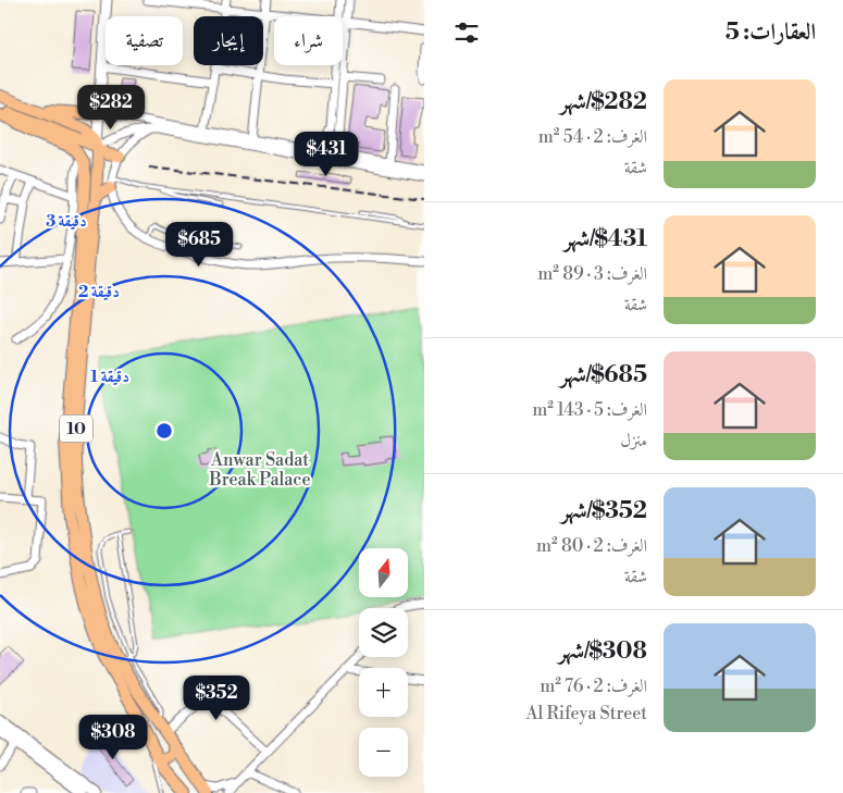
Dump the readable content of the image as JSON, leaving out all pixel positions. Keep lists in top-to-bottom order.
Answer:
{
  "streets": {
    "main road": ["10"]
  },
  "parks": ["Anwar Sadat Break Palace"],
  "north": "top",
  "page": {
    "heading": "العقارات: 5",
    "chip": ["شراء", "إيجار", "تصفية"],
    "list": [
      {
        "name": "$282/شهر",
        "note": "الغرف: 2 · 54 m² · شقة"
      },
      {
        "name": "$431/شهر",
        "note": "الغرف: 3 · 89 m² · شقة"
      },
      {
        "name": "$685/شهر",
        "note": "الغرف: 5 · 143 m² · منزل"
      },
      {
        "name": "$352/شهر",
        "note": "الغرف: 2 · 80 m² · شقة"
      },
      {
        "name": "$308/شهر",
        "note": "الغرف: 2 · 76 m² · Al Rifeya Street"
      }
    ],
    "price": [
      "$282",
      "$431",
      "$685",
      "$352",
      "$308"
    ],
    "map_buttons": ["+", "−"]
  },
  "rings": ["3 دقيقة", "2 دقيقة", "1 دقيقة"]
}
